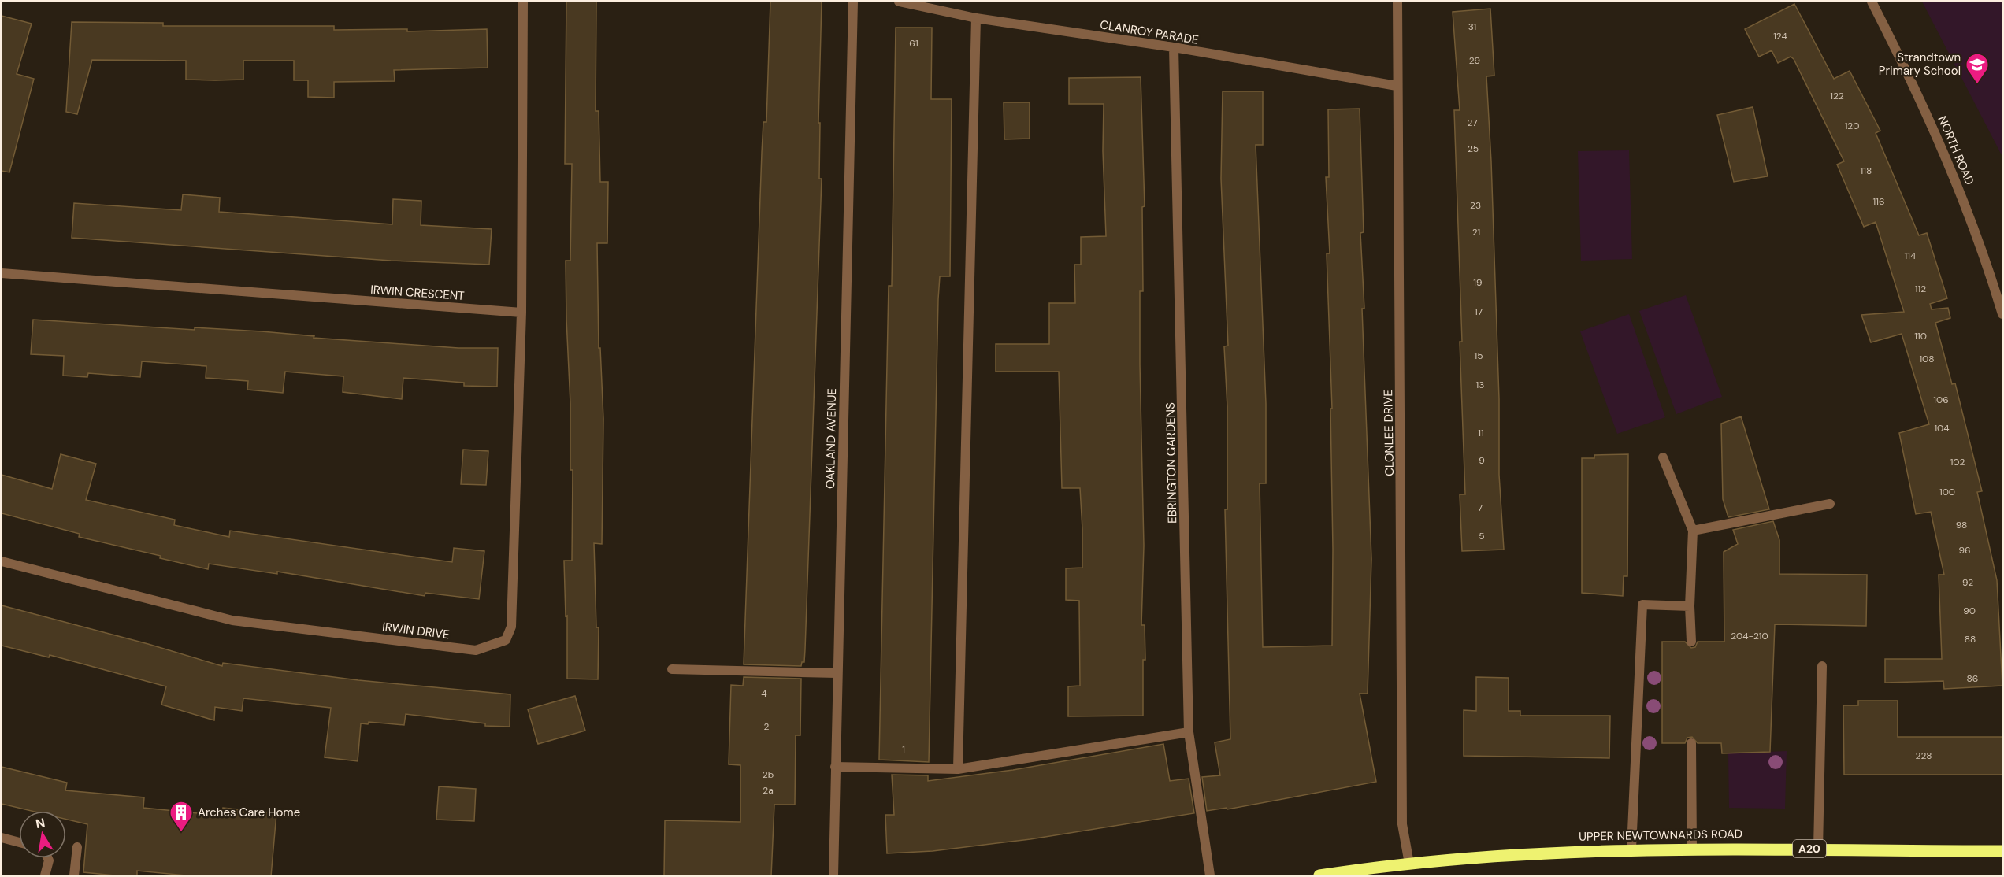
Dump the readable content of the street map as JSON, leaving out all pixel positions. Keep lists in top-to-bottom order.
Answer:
{
  "streets": {
    "main road": ["UPPER NEWTOWNARDS ROAD", "A20"],
    "street": [
      "CLANROY PARADE",
      "NORTH ROAD",
      "IRWIN CRESCENT",
      "CLONLEE DRIVE",
      "OAKLAND AVENUE",
      "EBRINGTON GARDENS",
      "IRWIN DRIVE"
    ]
  },
  "crossings": [
    ["CLANROY PARADE", "CLONLEE DRIVE"],
    ["CLANROY PARADE", "EBRINGTON GARDENS"],
    ["IRWIN CRESCENT", "IRWIN DRIVE"],
    ["CLONLEE DRIVE", "UPPER NEWTOWNARDS ROAD"]
  ],
  "places": {
    "school or university": ["Strandtown Primary School"],
    "building": ["Arches Care Home"]
  },
  "house_numbers": [
    "31",
    "124",
    "61",
    "29",
    "122",
    "27",
    "120",
    "25",
    "118",
    "116",
    "23",
    "21",
    "114",
    "19",
    "112",
    "17",
    "110",
    "15",
    "108",
    "13",
    "106",
    "104",
    "11",
    "9",
    "102",
    "100",
    "7",
    "98",
    "5",
    "96",
    "92",
    "90",
    "204-210",
    "88",
    "86",
    "4",
    "2",
    "1",
    "228",
    "2b",
    "2a"
  ],
  "north": "top"
}
